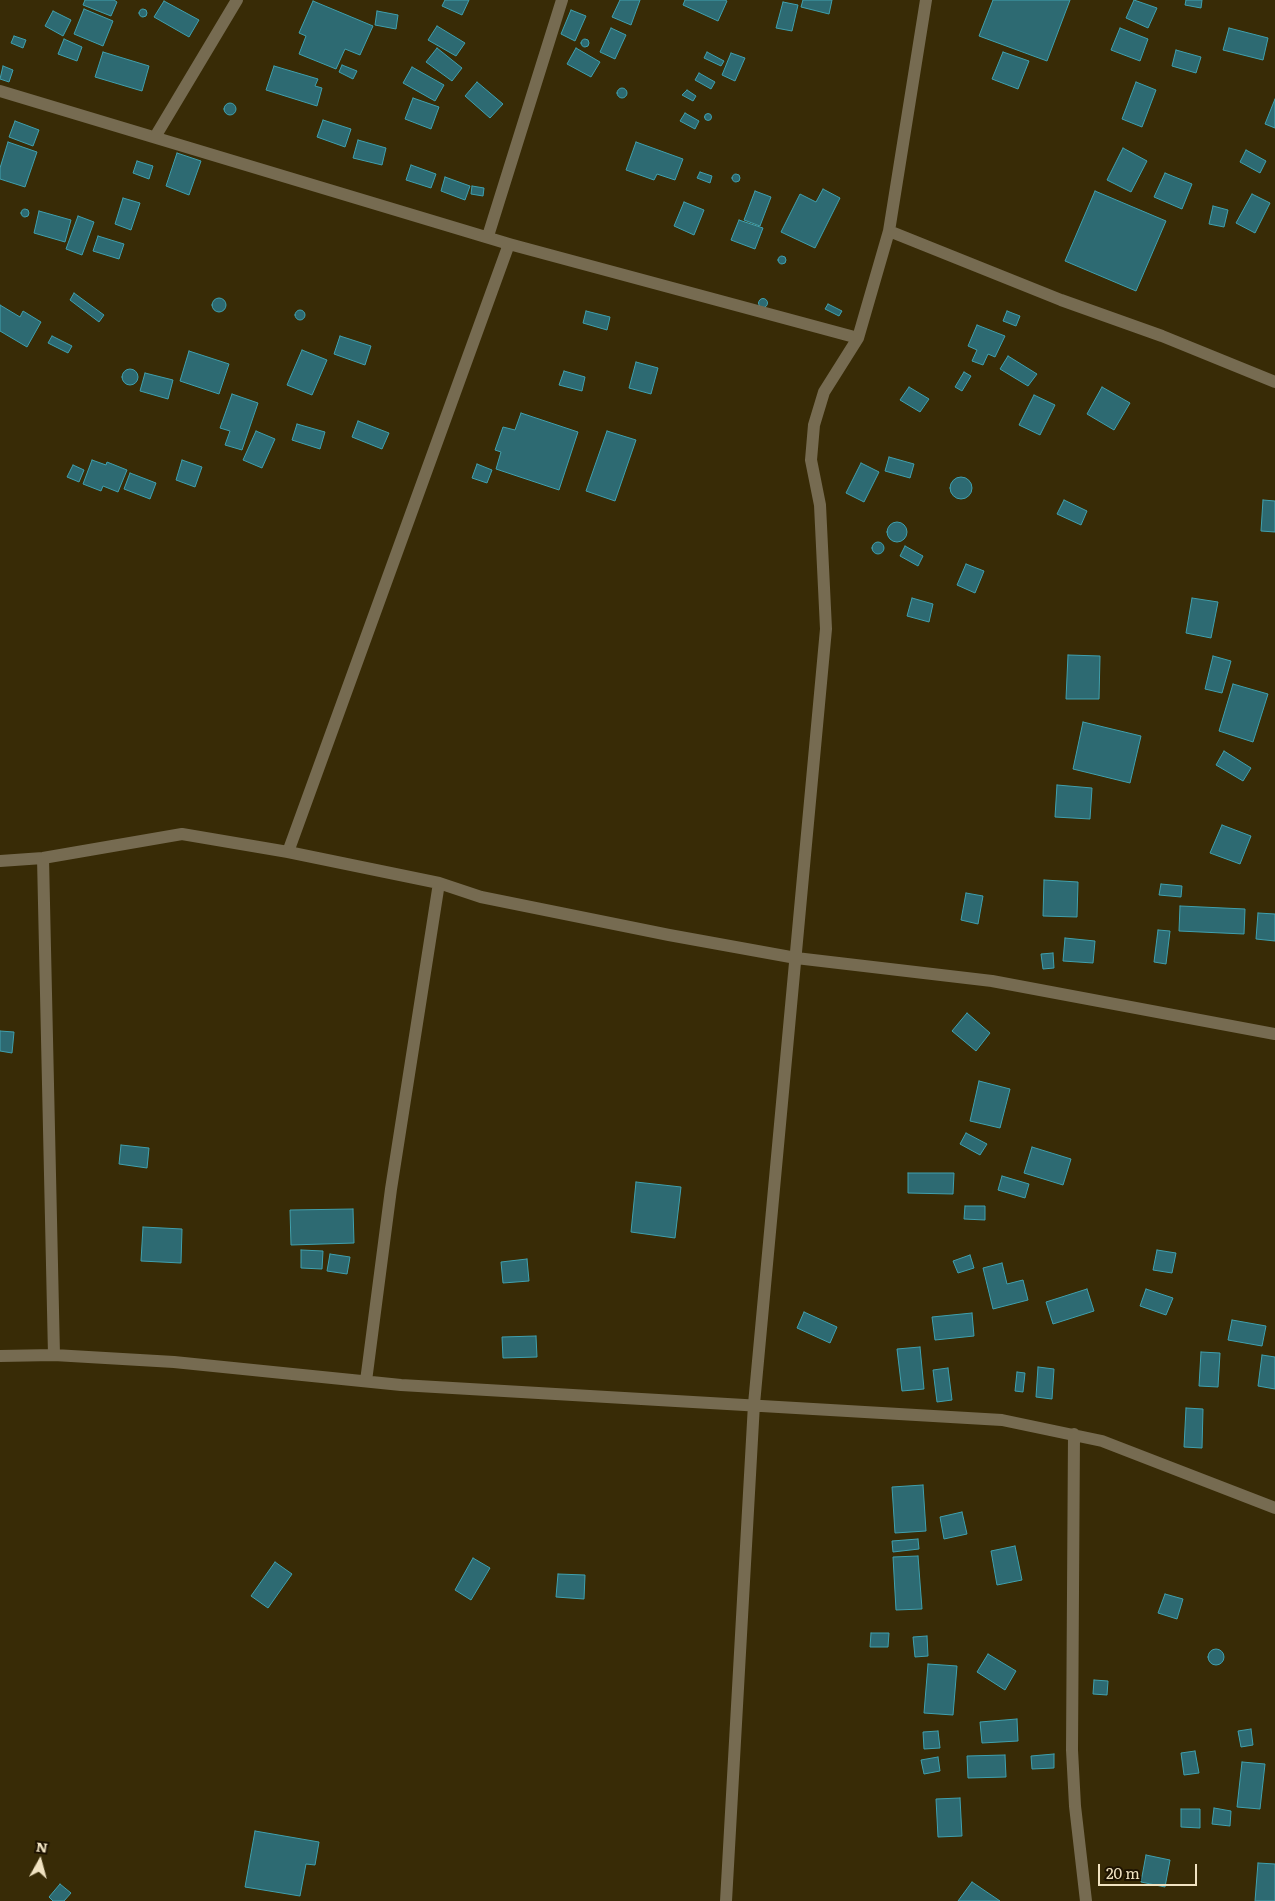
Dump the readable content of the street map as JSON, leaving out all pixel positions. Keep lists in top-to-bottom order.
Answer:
{
  "scale_bar": "20 m",
  "north": "top"
}
